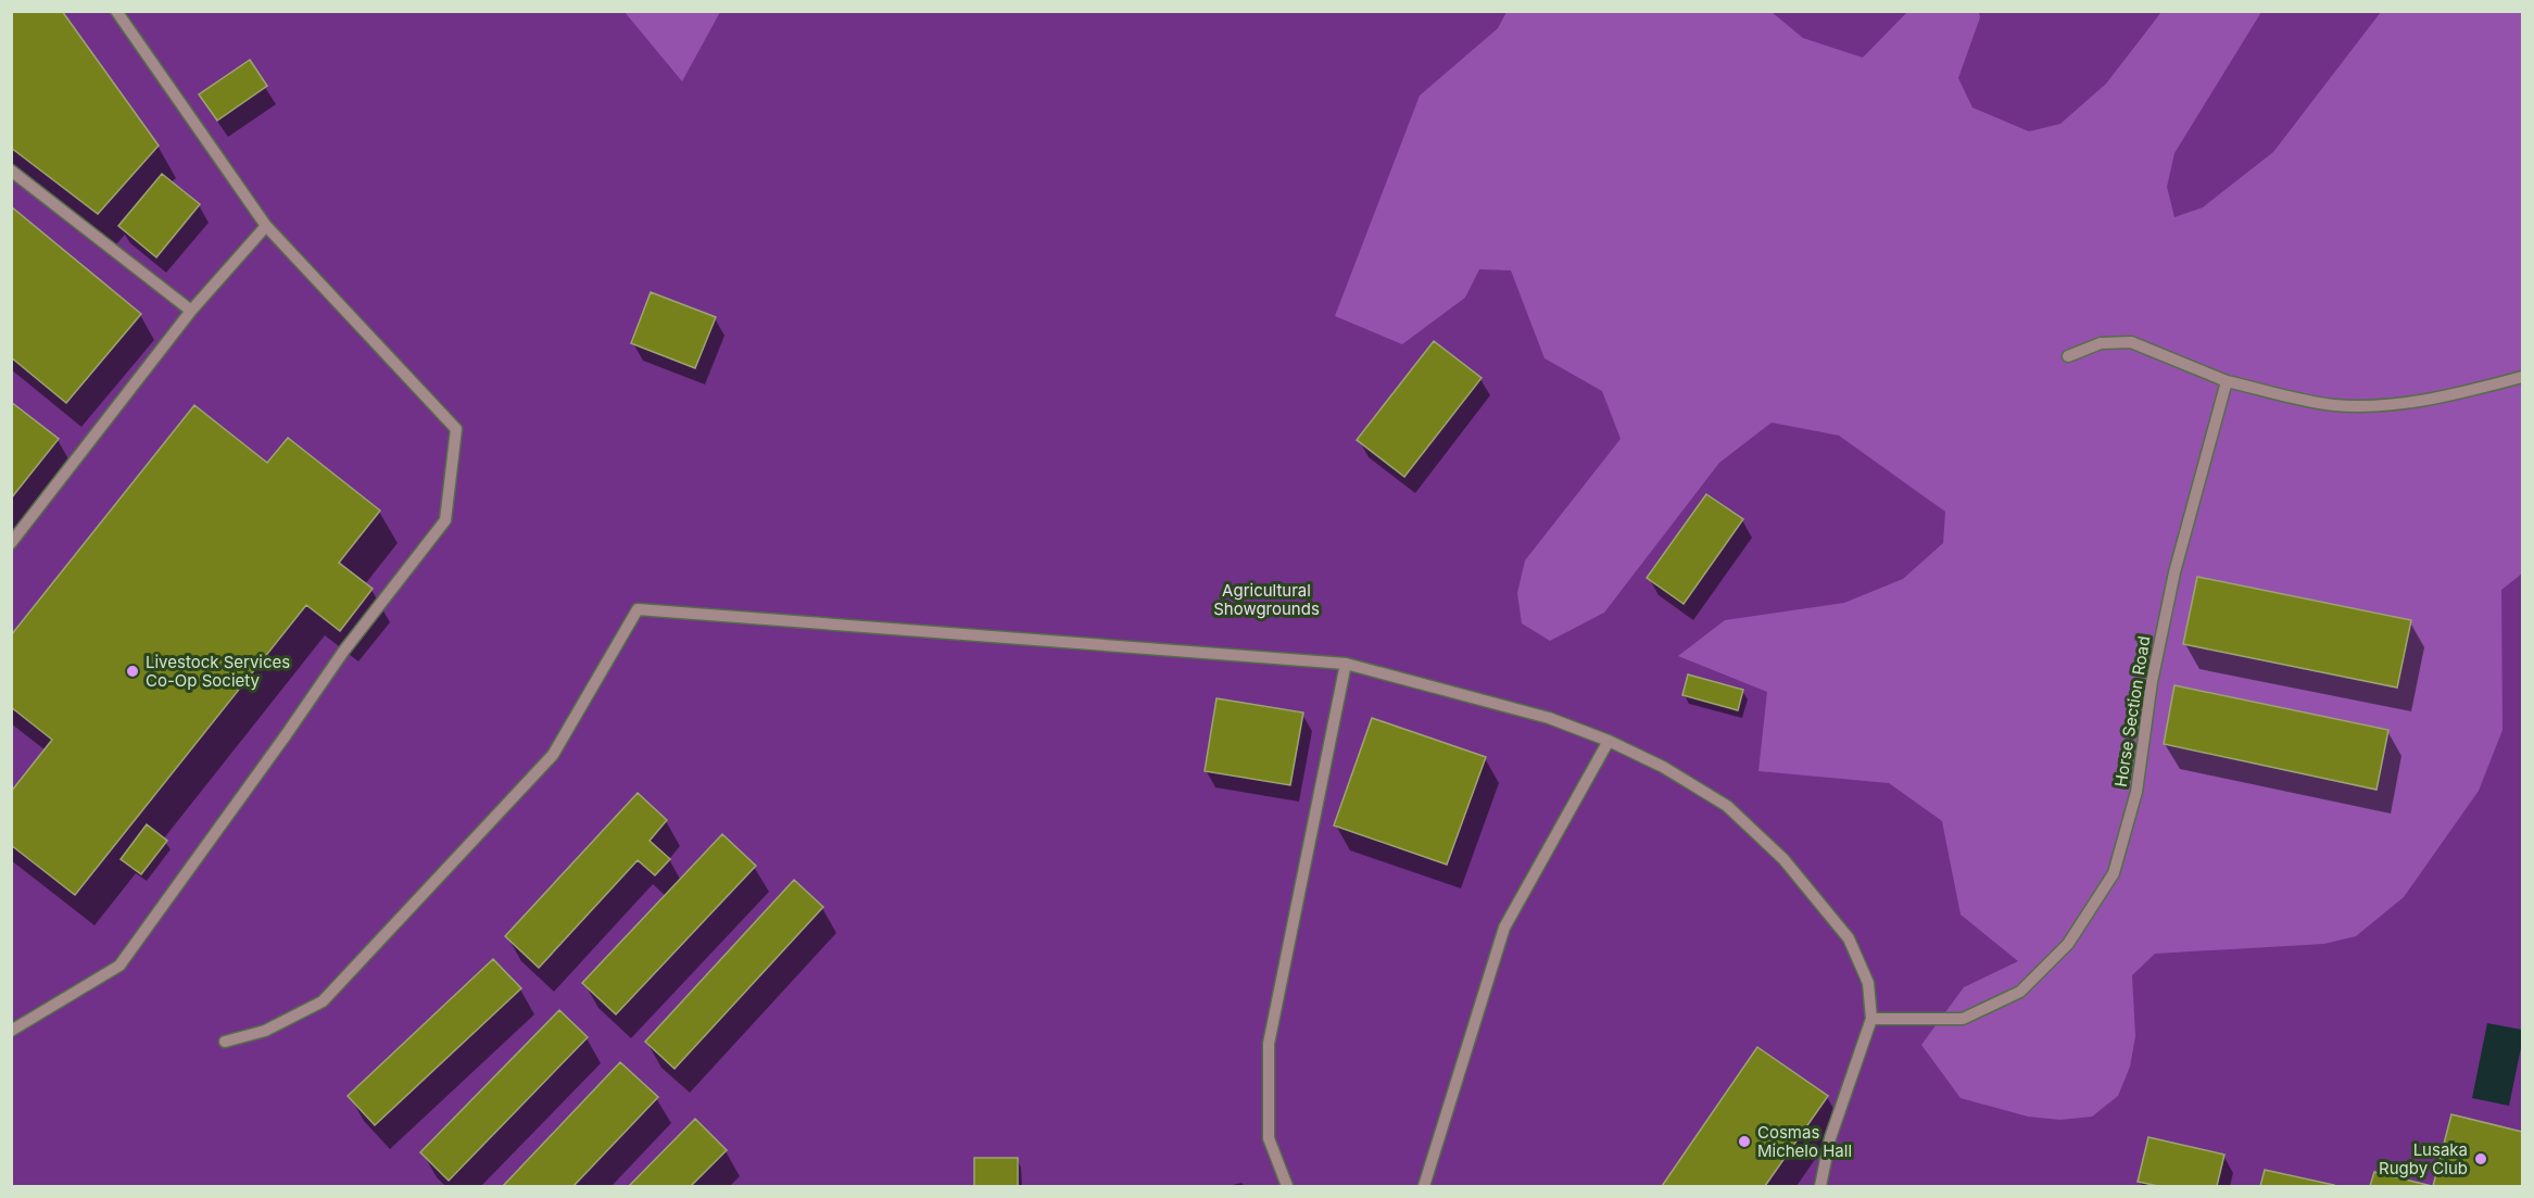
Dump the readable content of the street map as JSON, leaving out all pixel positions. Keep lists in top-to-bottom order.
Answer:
{
  "streets": {
    "lane": ["Horse Section Road"]
  },
  "parks": ["Agricultural Showgrounds"],
  "places": ["Livestock Services Co-Op Society", "Cosmas Michelo Hall", "Lusaka Rugby Club"]
}
